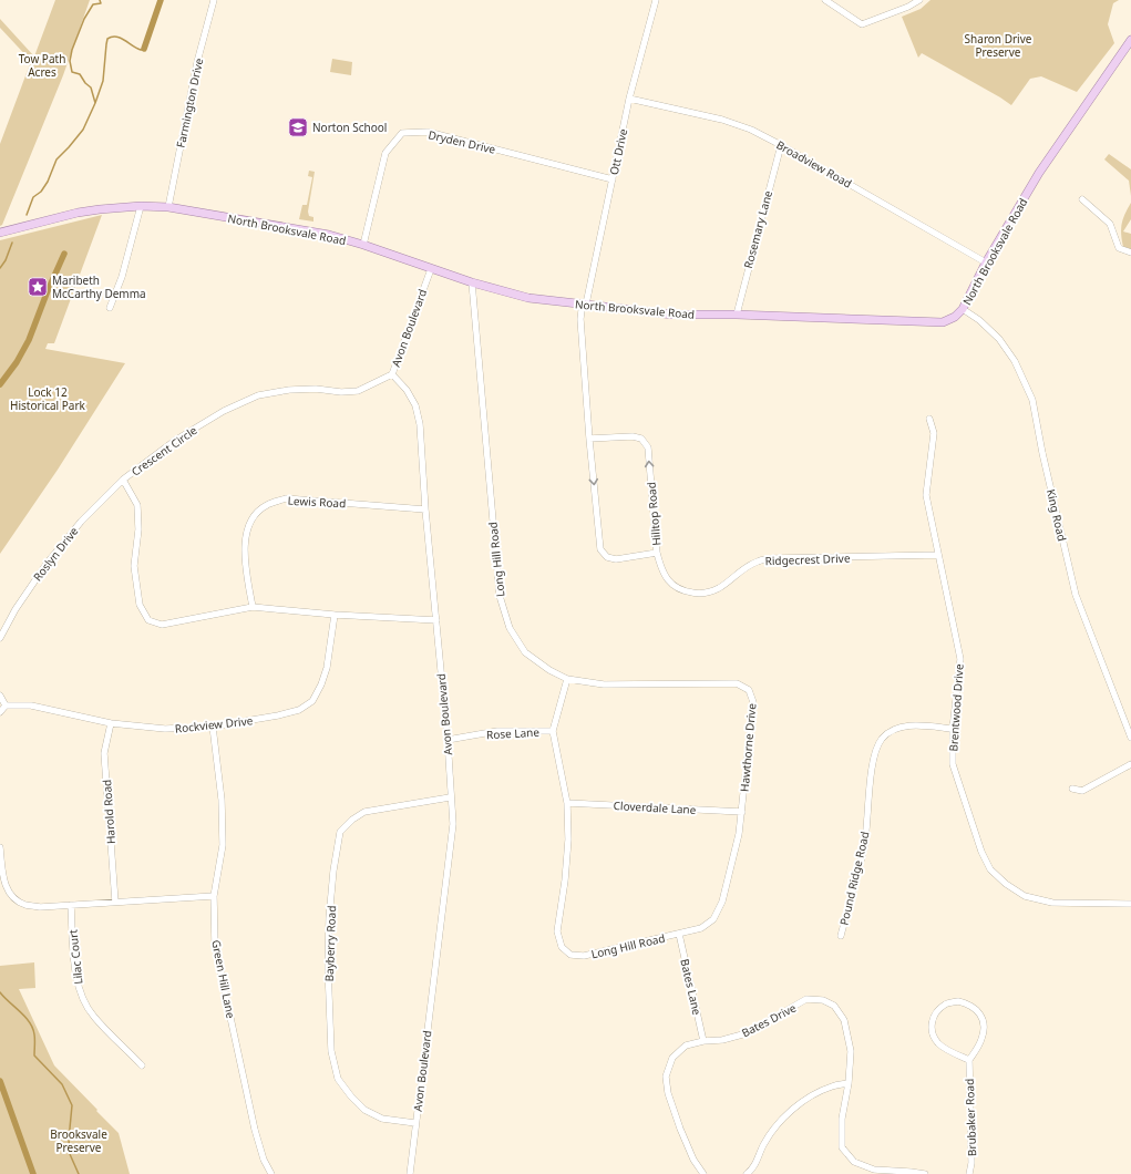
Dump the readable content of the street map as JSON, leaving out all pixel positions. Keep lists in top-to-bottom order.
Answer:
{
  "streets": {
    "main road": ["North Brooksvale Road"],
    "street": [
      "Farmington Drive",
      "Dryden Drive",
      "Ott Drive",
      "Broadview Road",
      "Rosemary Lane",
      "Avon Boulevard",
      "Crescent Circle",
      "Lewis Road",
      "Hilltop Road",
      "King Road",
      "Roslyn Drive",
      "Long Hill Road",
      "Ridgecrest Drive",
      "Brentwood Drive",
      "Rockview Drive",
      "Rose Lane",
      "Hawthorne Drive",
      "Cloverdale Lane",
      "Harold Road",
      "Pound Ridge Road",
      "Bayberry Road",
      "Lilac Court",
      "Green Hill Lane",
      "Bates Lane",
      "Bates Drive",
      "Brubaker Road"
    ]
  },
  "crossings": [
    ["Farmington Drive", "North Brooksvale Road"],
    ["Dryden Drive", "Ott Drive"],
    ["Dryden Drive", "North Brooksvale Road"],
    ["Ott Drive", "Broadview Road"],
    ["Ott Drive", "North Brooksvale Road"],
    ["Ott Drive", "Hilltop Road"],
    ["Broadview Road", "North Brooksvale Road"],
    ["Broadview Road", "Rosemary Lane"],
    ["North Brooksvale Road", "Rosemary Lane"],
    ["North Brooksvale Road", "Avon Boulevard"],
    ["North Brooksvale Road", "Hilltop Road"],
    ["North Brooksvale Road", "King Road"],
    ["North Brooksvale Road", "Long Hill Road"],
    ["Avon Boulevard", "Crescent Circle"],
    ["Avon Boulevard", "Lewis Road"],
    ["Avon Boulevard", "Rose Lane"],
    ["Avon Boulevard", "Bayberry Road"],
    ["Crescent Circle", "Lewis Road"],
    ["Crescent Circle", "Roslyn Drive"],
    ["Crescent Circle", "Rockview Drive"],
    ["Hilltop Road", "Ridgecrest Drive"],
    ["Long Hill Road", "Rose Lane"],
    ["Long Hill Road", "Hawthorne Drive"],
    ["Long Hill Road", "Cloverdale Lane"],
    ["Long Hill Road", "Bates Lane"],
    ["Ridgecrest Drive", "Brentwood Drive"],
    ["Brentwood Drive", "Pound Ridge Road"],
    ["Rockview Drive", "Harold Road"],
    ["Rockview Drive", "Green Hill Lane"],
    ["Hawthorne Drive", "Cloverdale Lane"],
    ["Hawthorne Drive", "Bates Lane"],
    ["Bates Lane", "Bates Drive"]
  ],
  "parks": [
    "Sharon Drive Preserve",
    "Tow Path Acres",
    "Lock 12 Historical Park",
    "Brooksvale Preserve"
  ],
  "places": {
    "school or university": ["Norton School"],
    "place": ["Maribeth McCarthy Demma"]
  }
}
